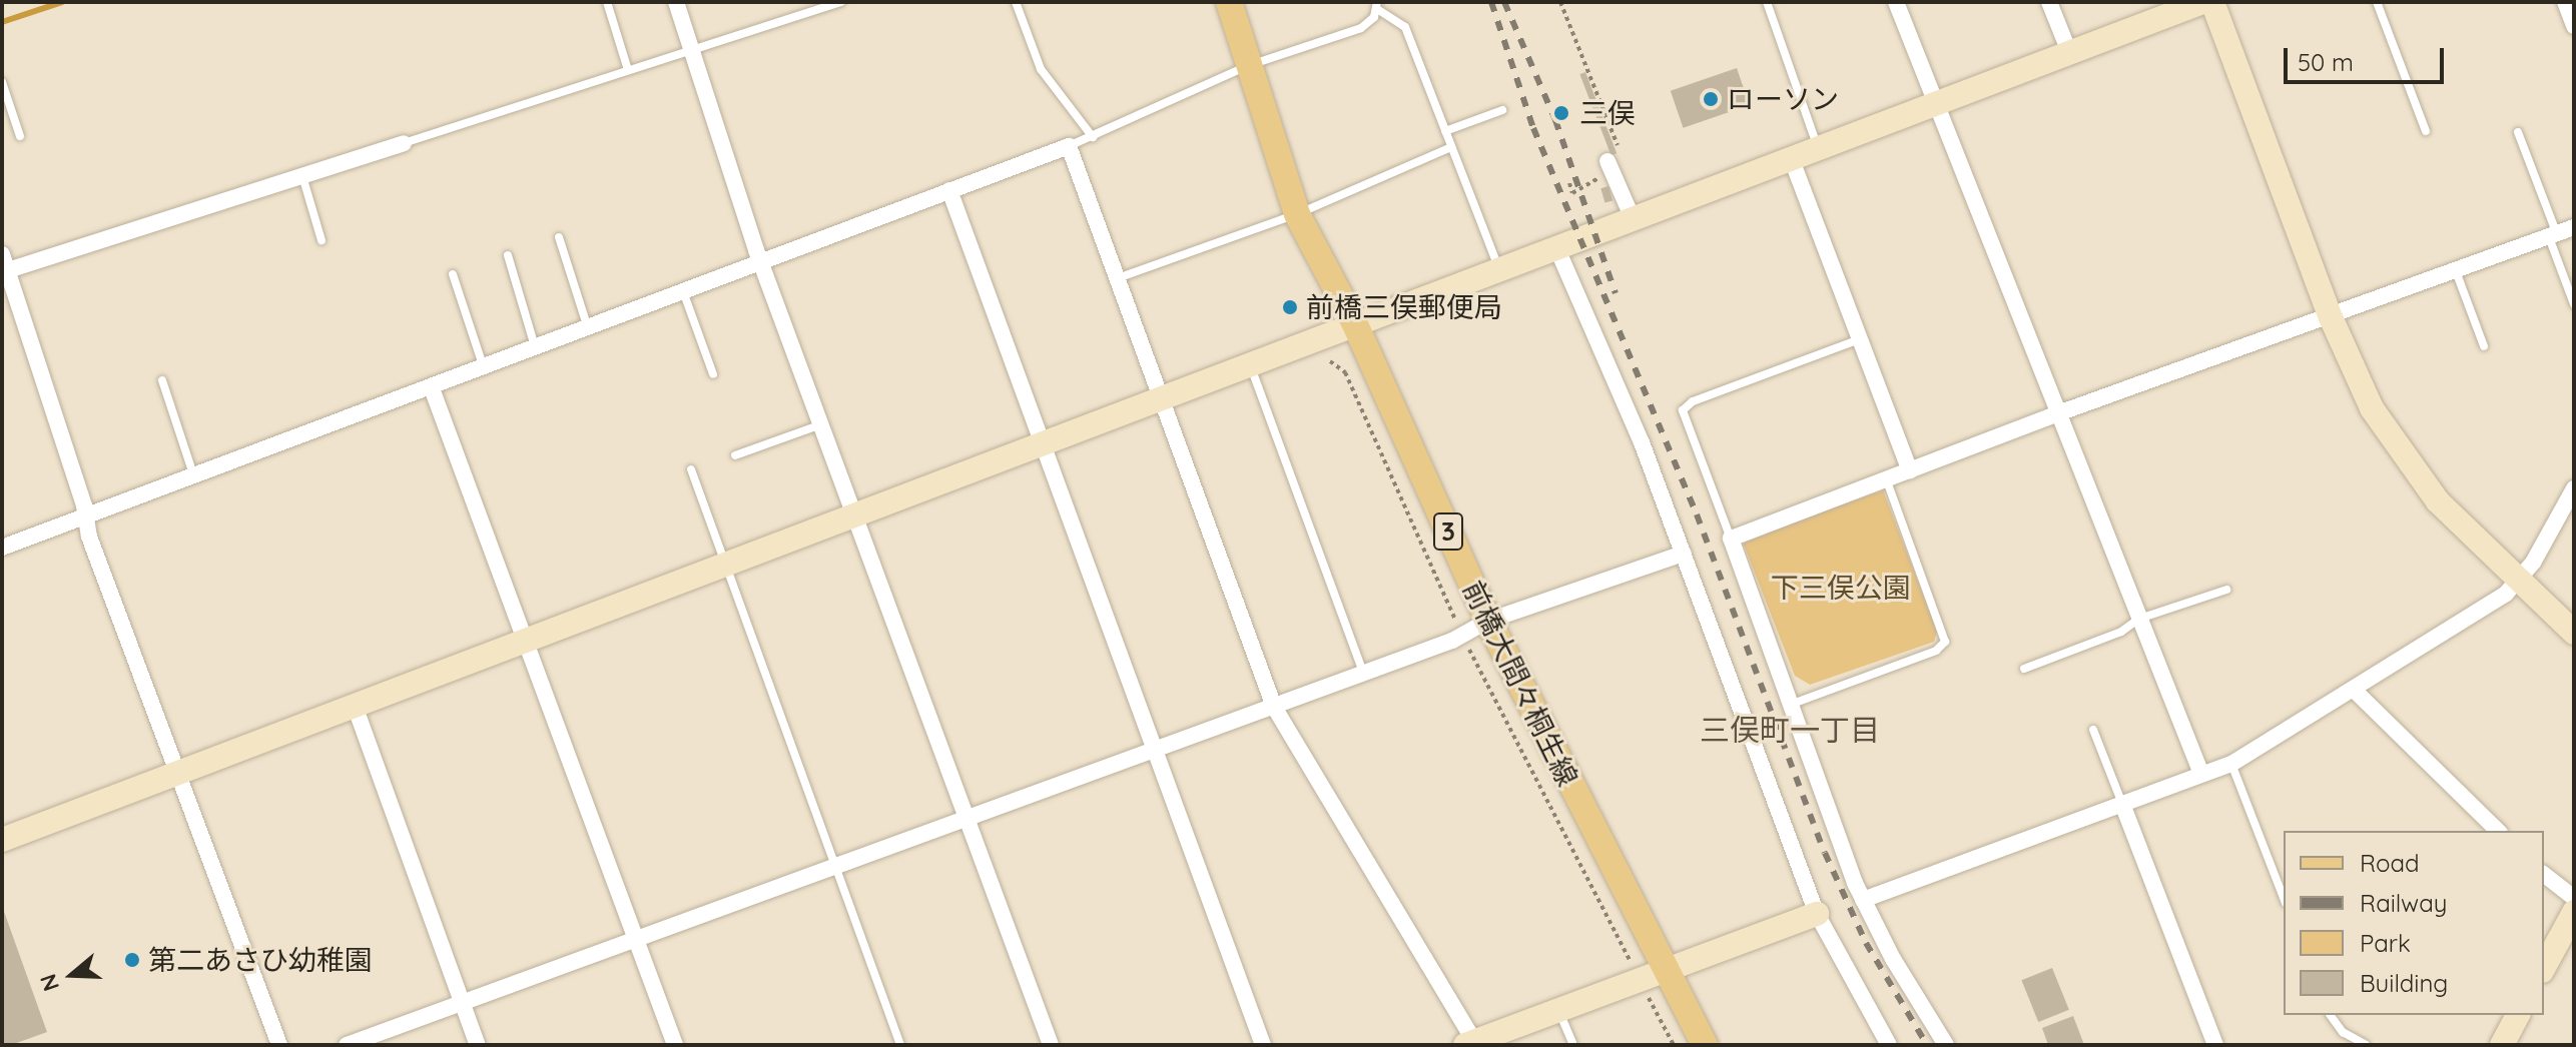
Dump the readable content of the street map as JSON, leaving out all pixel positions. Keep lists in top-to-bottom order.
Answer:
{
  "streets": {
    "main road": ["3", "前橋大間々桐生線"]
  },
  "districts": ["三俣町一丁目"],
  "parks": ["下三俣公園"],
  "places": [
    "ローソン",
    "三俣",
    "前橋三俣郵便局",
    "第二あさひ幼稚園"
  ],
  "legend": [
    "Road",
    "Railway",
    "Park",
    "Building"
  ],
  "scale_bar": "50 m",
  "north": "left"
}
